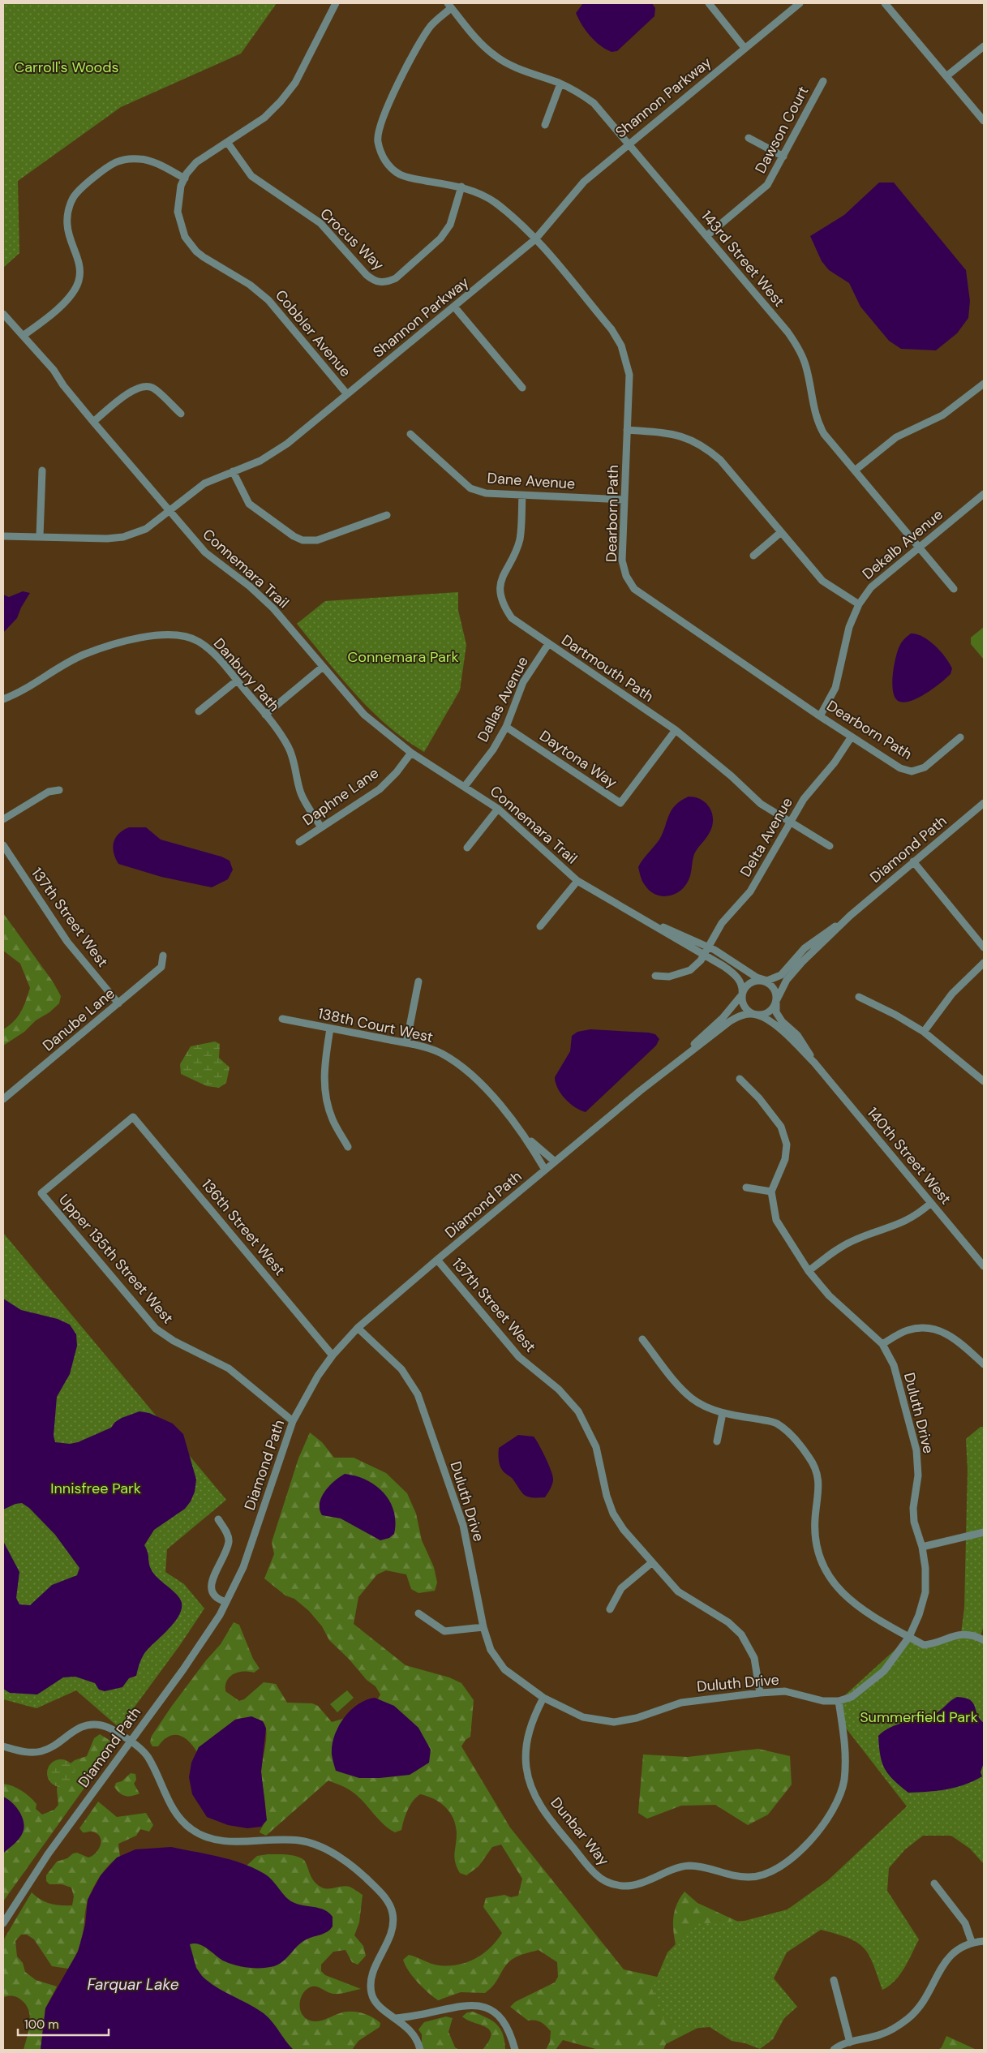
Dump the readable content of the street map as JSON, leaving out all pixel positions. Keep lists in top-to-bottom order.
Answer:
{
  "streets": {
    "street": [
      "Shannon Parkway",
      "Dawson Court",
      "Crocus Way",
      "143rd Street West",
      "Cobbler Avenue",
      "Dane Avenue",
      "Dearborn Path",
      "Dekalb Avenue",
      "Connemara Trail",
      "Dartmouth Path",
      "Danbury Path",
      "Dallas Avenue",
      "Daytona Way",
      "Daphne Lane",
      "Delta Avenue",
      "Diamond Path",
      "137th Street West",
      "Danube Lane",
      "138th Court West",
      "140th Street West",
      "136th Street West",
      "Upper 135th Street West",
      "Duluth Drive",
      "Dunbar Way"
    ]
  },
  "crossings": [
    ["Shannon Parkway", "143rd Street West"],
    ["Shannon Parkway", "Cobbler Avenue"],
    ["Shannon Parkway", "Dearborn Path"],
    ["Shannon Parkway", "Connemara Trail"],
    ["Dawson Court", "143rd Street West"],
    ["Crocus Way", "Cobbler Avenue"],
    ["Crocus Way", "Dearborn Path"],
    ["143rd Street West", "Dearborn Path"],
    ["143rd Street West", "Dekalb Avenue"],
    ["Dane Avenue", "Dearborn Path"],
    ["Dane Avenue", "Dartmouth Path"],
    ["Dearborn Path", "Dekalb Avenue"],
    ["Dearborn Path", "Delta Avenue"],
    ["Connemara Trail", "Dallas Avenue"],
    ["Connemara Trail", "Daphne Lane"],
    ["Connemara Trail", "Delta Avenue"],
    ["Connemara Trail", "Diamond Path"],
    ["Connemara Trail", "140th Street West"],
    ["Dartmouth Path", "Dallas Avenue"],
    ["Dartmouth Path", "Daytona Way"],
    ["Dartmouth Path", "Delta Avenue"],
    ["Danbury Path", "Daphne Lane"],
    ["Dallas Avenue", "Daytona Way"],
    ["Diamond Path", "137th Street West"],
    ["Diamond Path", "138th Court West"],
    ["Diamond Path", "140th Street West"],
    ["Diamond Path", "136th Street West"],
    ["Diamond Path", "Upper 135th Street West"],
    ["Diamond Path", "Duluth Drive"],
    ["137th Street West", "Danube Lane"],
    ["137th Street West", "Duluth Drive"],
    ["136th Street West", "Upper 135th Street West"],
    ["Duluth Drive", "Dunbar Way"]
  ],
  "water": ["Farquar Lake"],
  "parks": [
    "Carroll's Woods",
    "Connemara Park",
    "Innisfree Park",
    "Summerfield Park"
  ],
  "scale_bar": "100 m"
}
